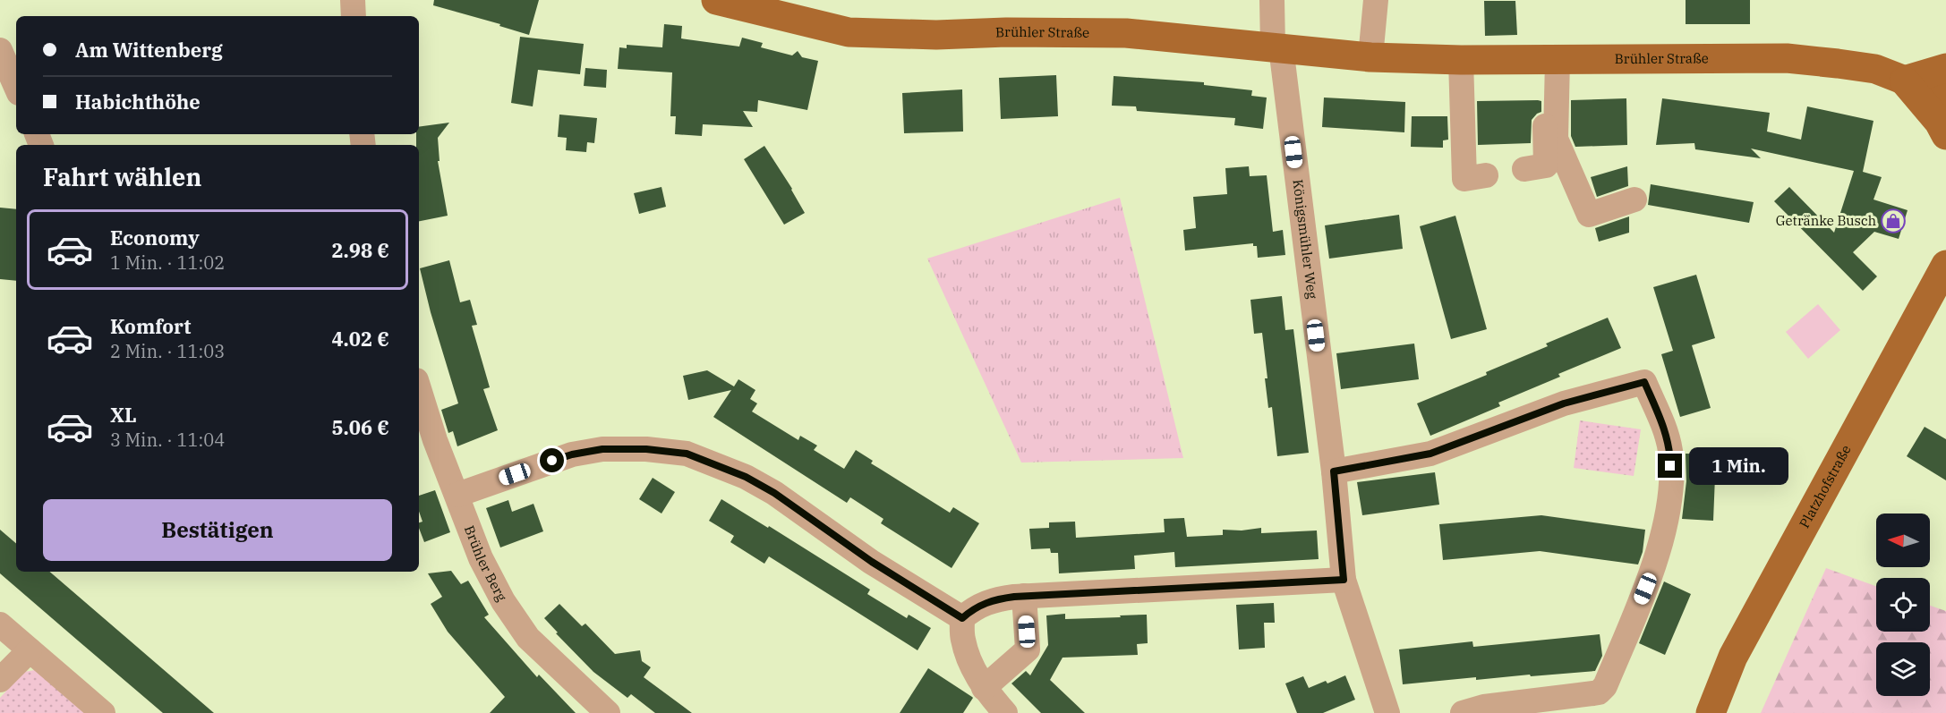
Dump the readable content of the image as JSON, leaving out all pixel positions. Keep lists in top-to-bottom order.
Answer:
{
  "streets": {
    "main road": ["Brühler Straße", "Platzhofstraße"],
    "street": ["Königsmühler Weg", "Brühler Berg"]
  },
  "crossings": [
    ["Brühler Straße", "Königsmühler Weg"]
  ],
  "places": {
    "shop": ["Getränke Busch"]
  },
  "north": "left",
  "page": {
    "banner": ["Am Wittenberg", "Habichthöhe"],
    "heading": "Fahrt wählen",
    "list": [
      {
        "name": "Economy",
        "note": "1 Min. · 11:02",
        "value": "2.98 €"
      },
      {
        "name": "Komfort",
        "note": "2 Min. · 11:03",
        "value": "4.02 €"
      },
      {
        "name": "XL",
        "note": "3 Min. · 11:04",
        "value": "5.06 €"
      }
    ],
    "bubble": "1 Min.",
    "buttons": "Bestätigen"
  }
}
